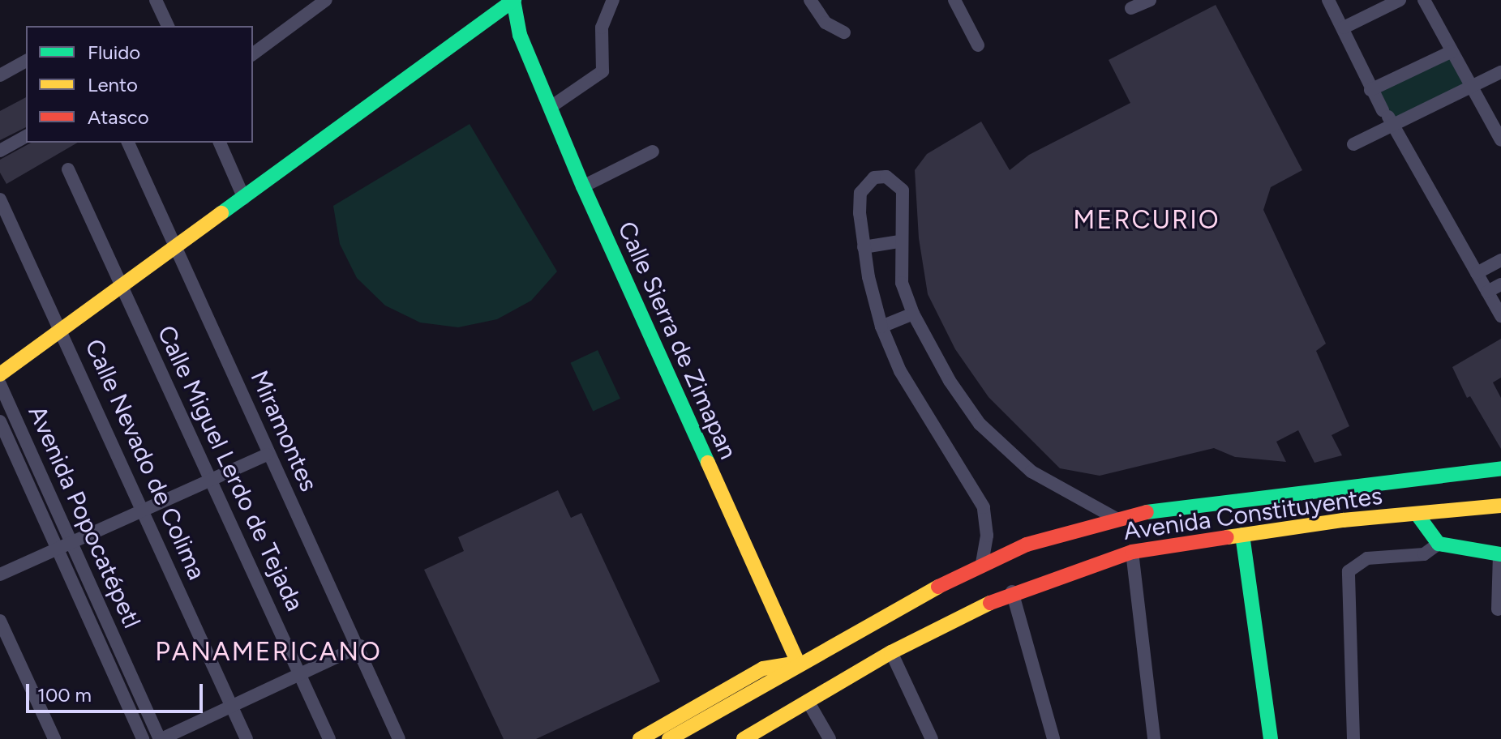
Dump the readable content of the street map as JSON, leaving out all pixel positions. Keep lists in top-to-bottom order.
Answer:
{
  "streets": {
    "street": [
      "Calle Sierra de Zimapan",
      "Miramontes",
      "Calle Nevado de Colima",
      "Calle Miguel Lerdo de Tejada",
      "Avenida Constituyentes",
      "Avenida Popocatépetl"
    ]
  },
  "crossings": [
    ["Calle Sierra de Zimapan", "Avenida Constituyentes"]
  ],
  "districts": ["MERCURIO", "PANAMERICANO"],
  "legend": ["Fluido", "Lento", "Atasco"],
  "scale_bar": "100 m"
}
